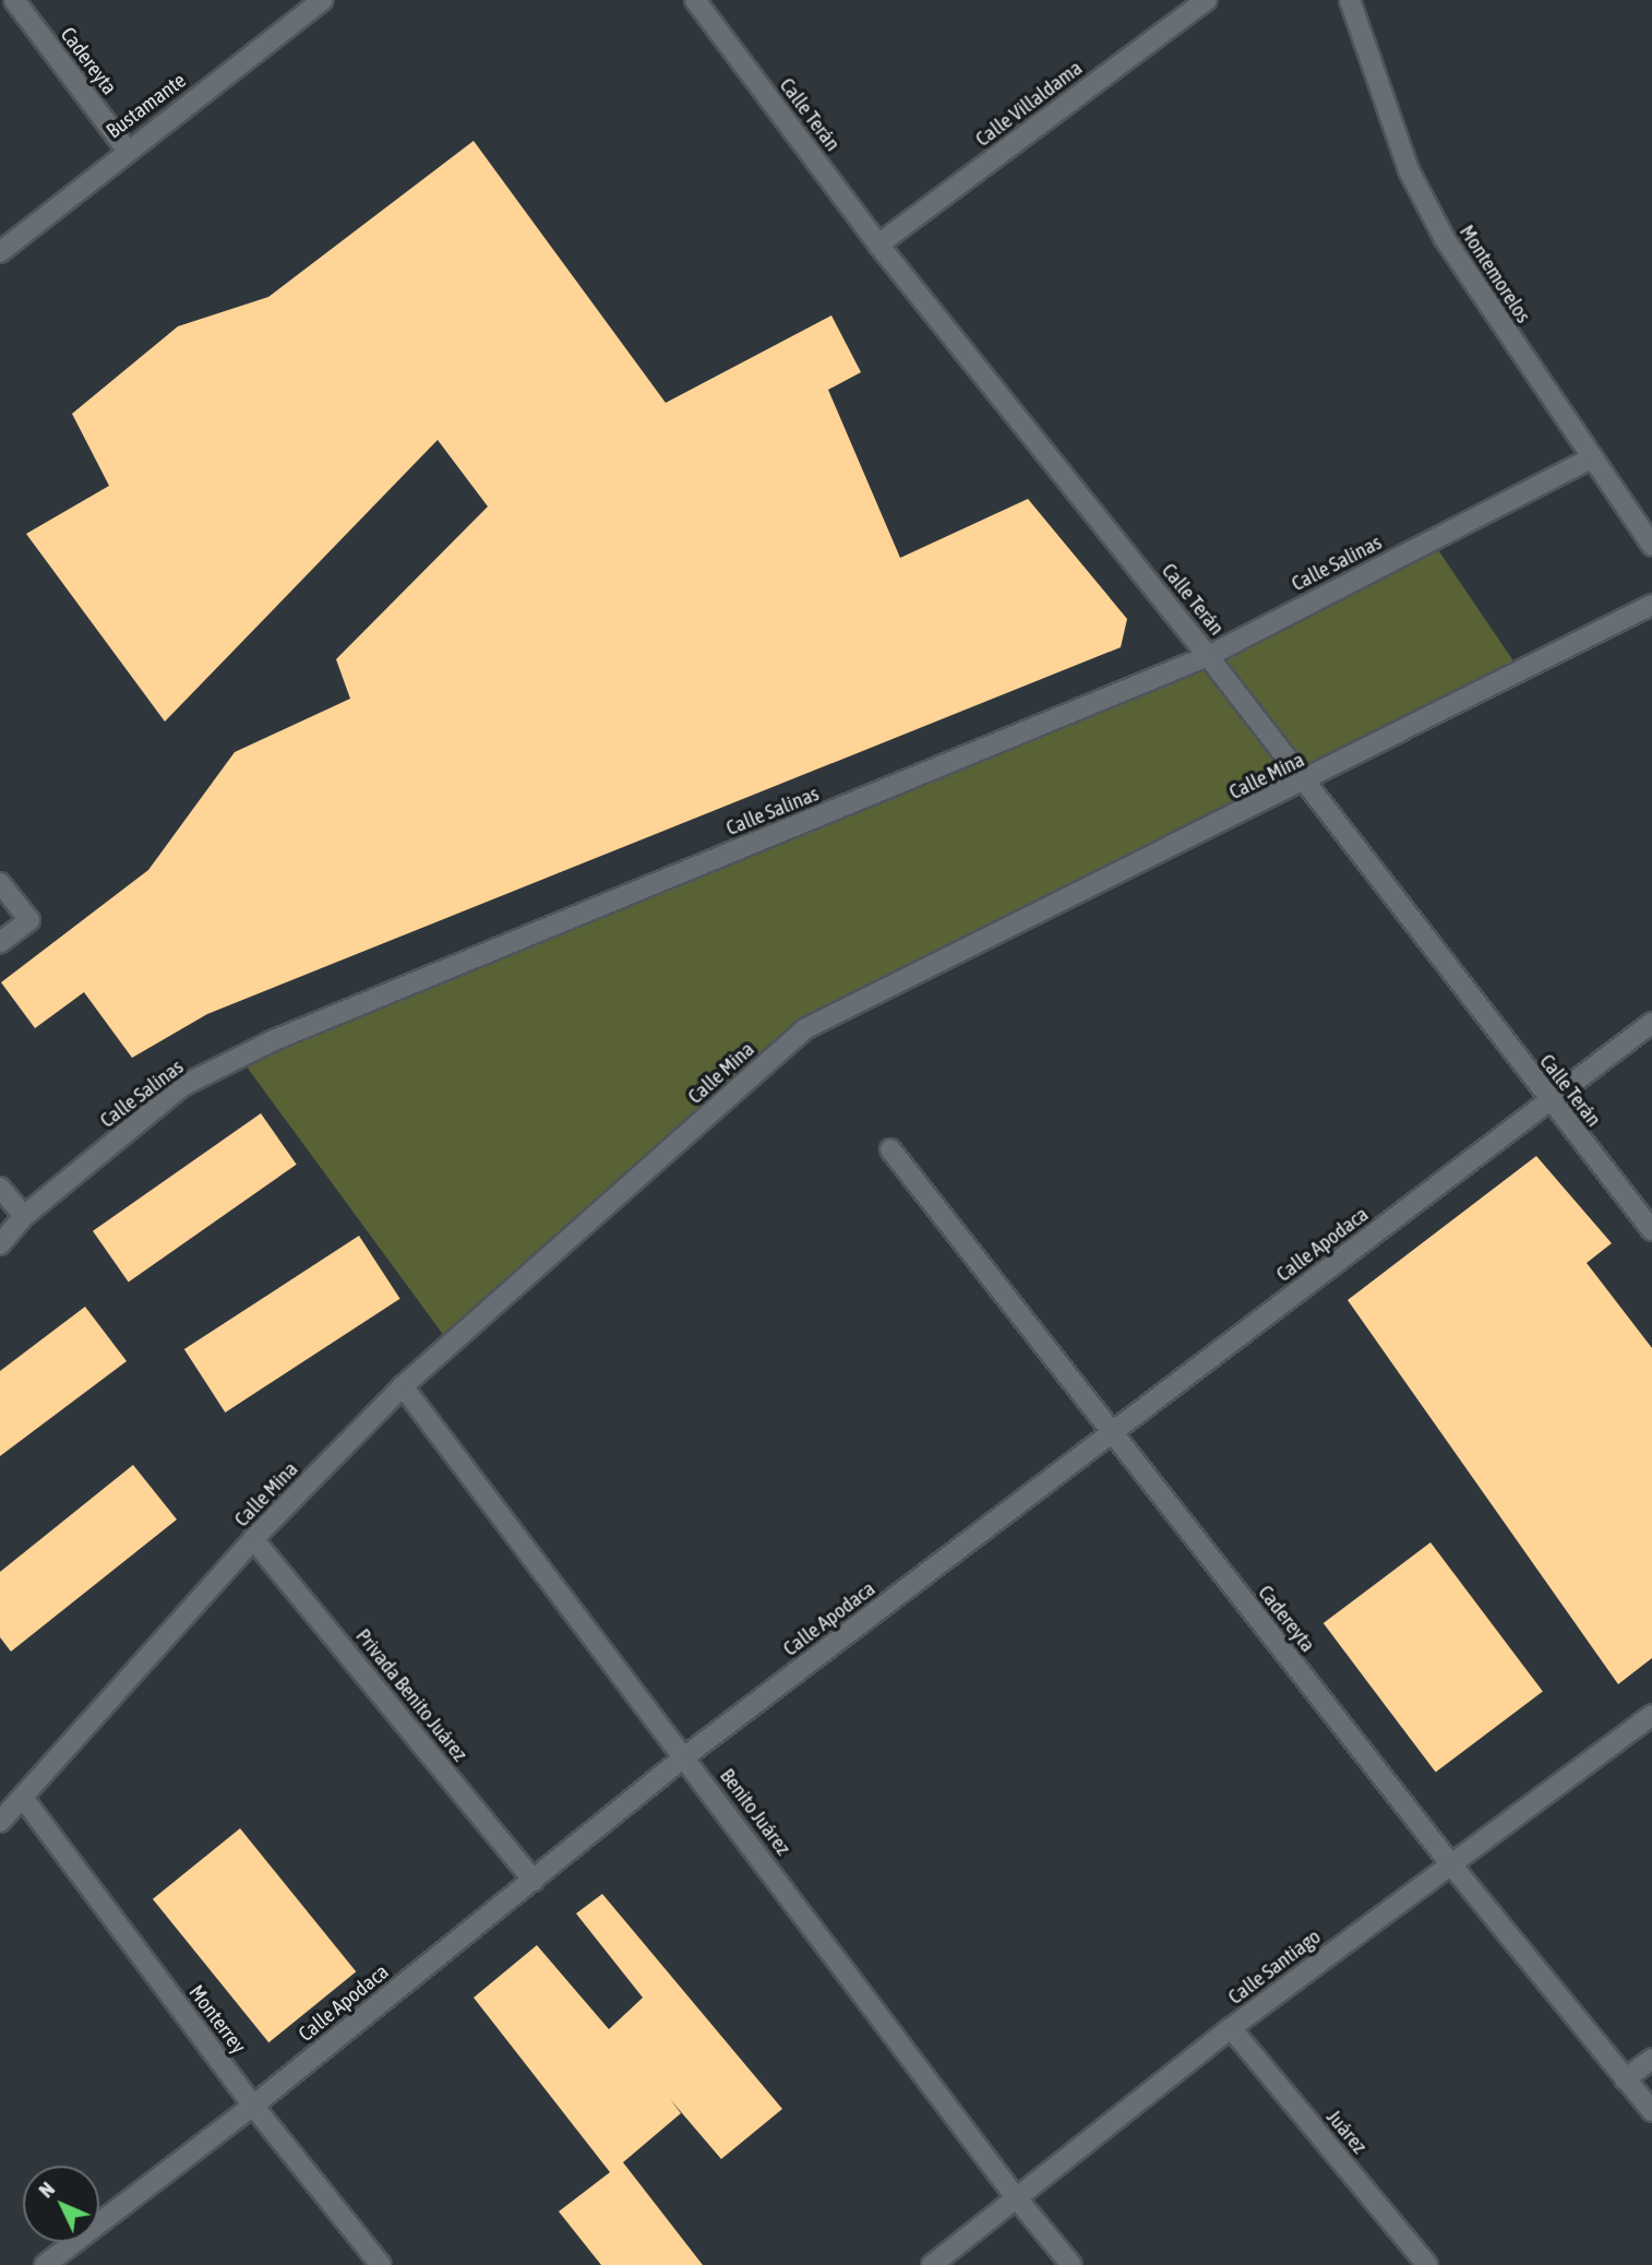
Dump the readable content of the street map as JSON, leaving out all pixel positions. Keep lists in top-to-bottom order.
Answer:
{
  "streets": {
    "street": [
      "Cadereyta",
      "Calle Villaldama",
      "Bustamante",
      "Calle Terán",
      "Montemorelos",
      "Calle Salinas",
      "Calle Mina",
      "Calle Apodaca",
      "Privada Benito Juárez",
      "Benito Juárez",
      "Calle Santiago",
      "Monterrey",
      "Juárez"
    ]
  },
  "crossings": [
    ["Cadereyta", "Bustamante"],
    ["Cadereyta", "Calle Apodaca"],
    ["Cadereyta", "Calle Santiago"],
    ["Calle Villaldama", "Calle Terán"],
    ["Calle Terán", "Calle Salinas"],
    ["Calle Terán", "Calle Mina"],
    ["Calle Terán", "Calle Apodaca"],
    ["Montemorelos", "Calle Salinas"],
    ["Calle Mina", "Privada Benito Juárez"],
    ["Calle Mina", "Benito Juárez"],
    ["Calle Mina", "Monterrey"],
    ["Calle Apodaca", "Privada Benito Juárez"],
    ["Calle Apodaca", "Benito Juárez"],
    ["Calle Apodaca", "Monterrey"],
    ["Benito Juárez", "Calle Santiago"],
    ["Calle Santiago", "Juárez"]
  ],
  "north": "top left"
}
